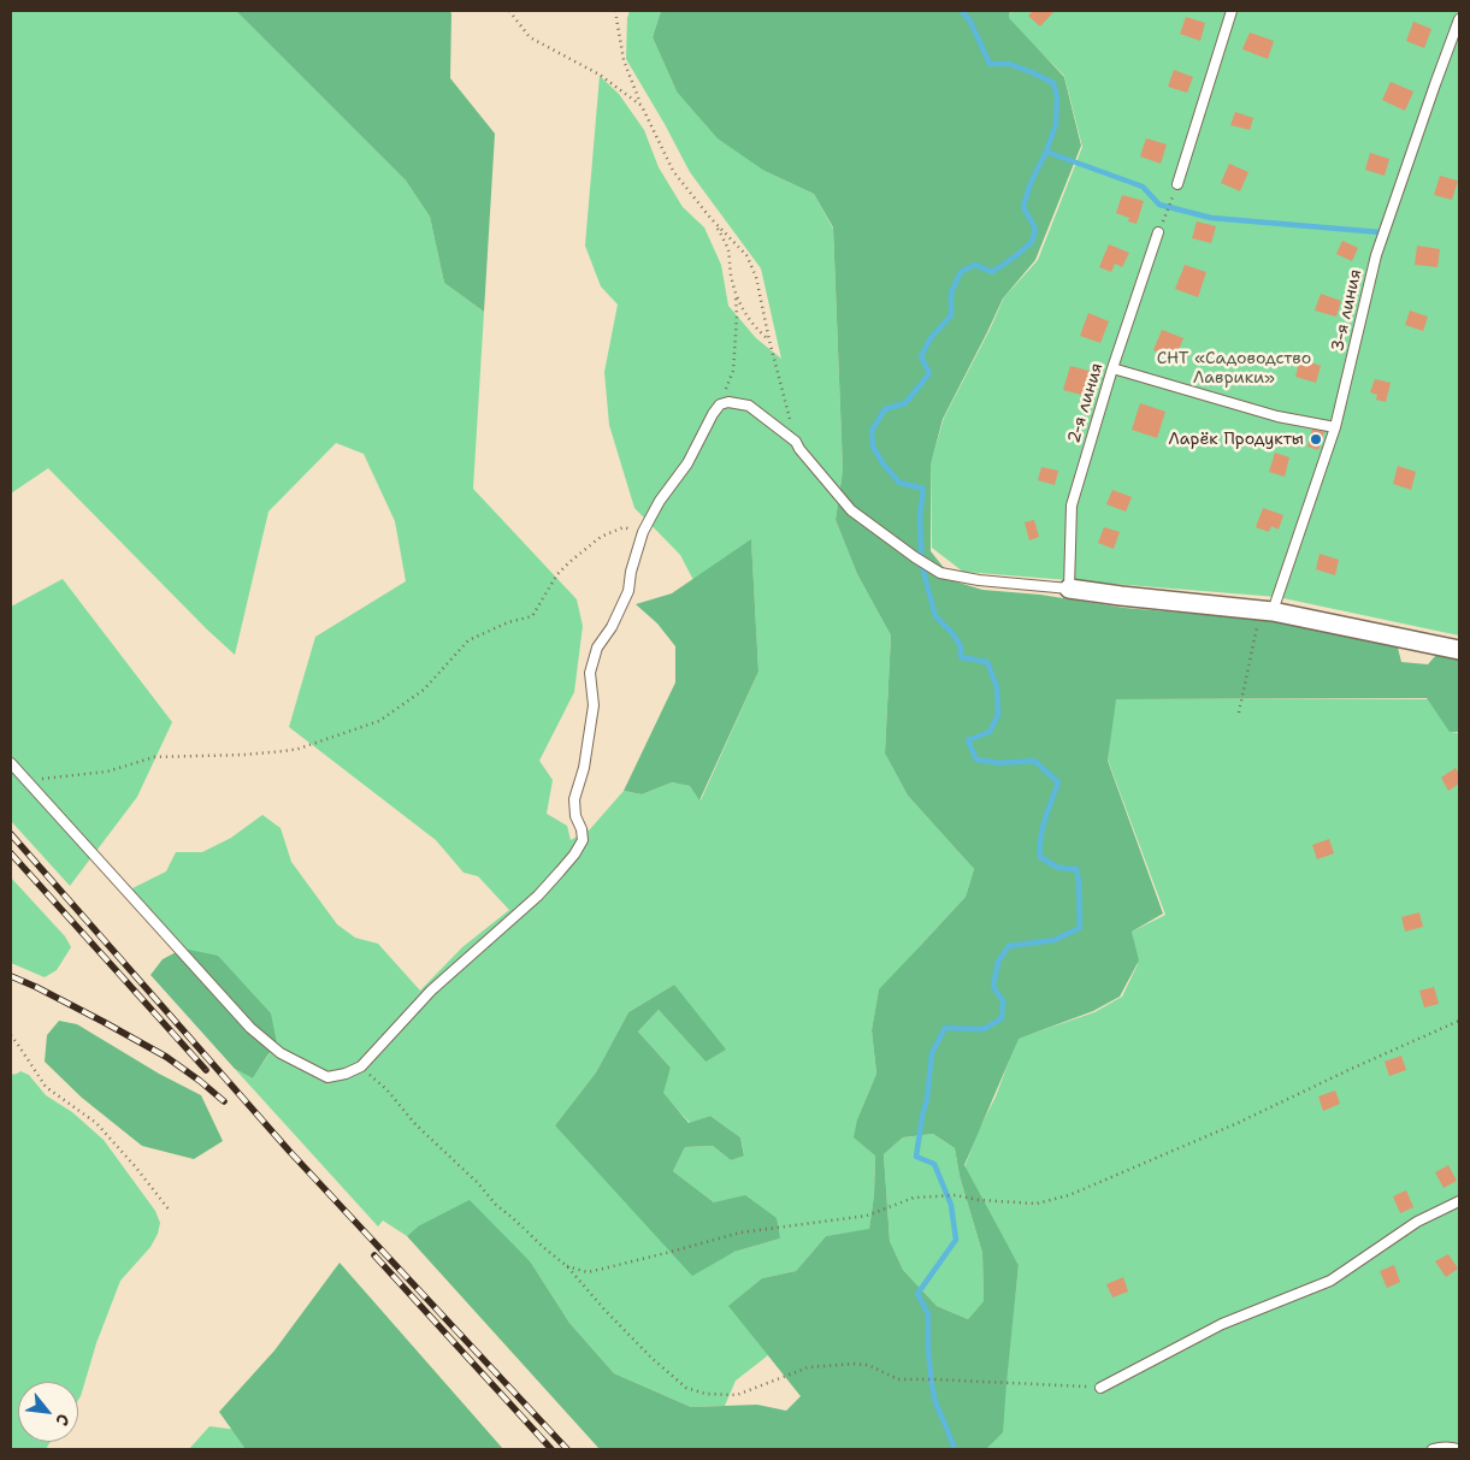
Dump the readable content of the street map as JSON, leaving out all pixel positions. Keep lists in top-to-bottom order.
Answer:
{
  "streets": {
    "lane": ["3-я линия", "2-я линия"]
  },
  "parks": ["СНТ «Садоводство Лаврики»"],
  "places": ["Ларёк Продукты"],
  "north": "bottom right"
}
